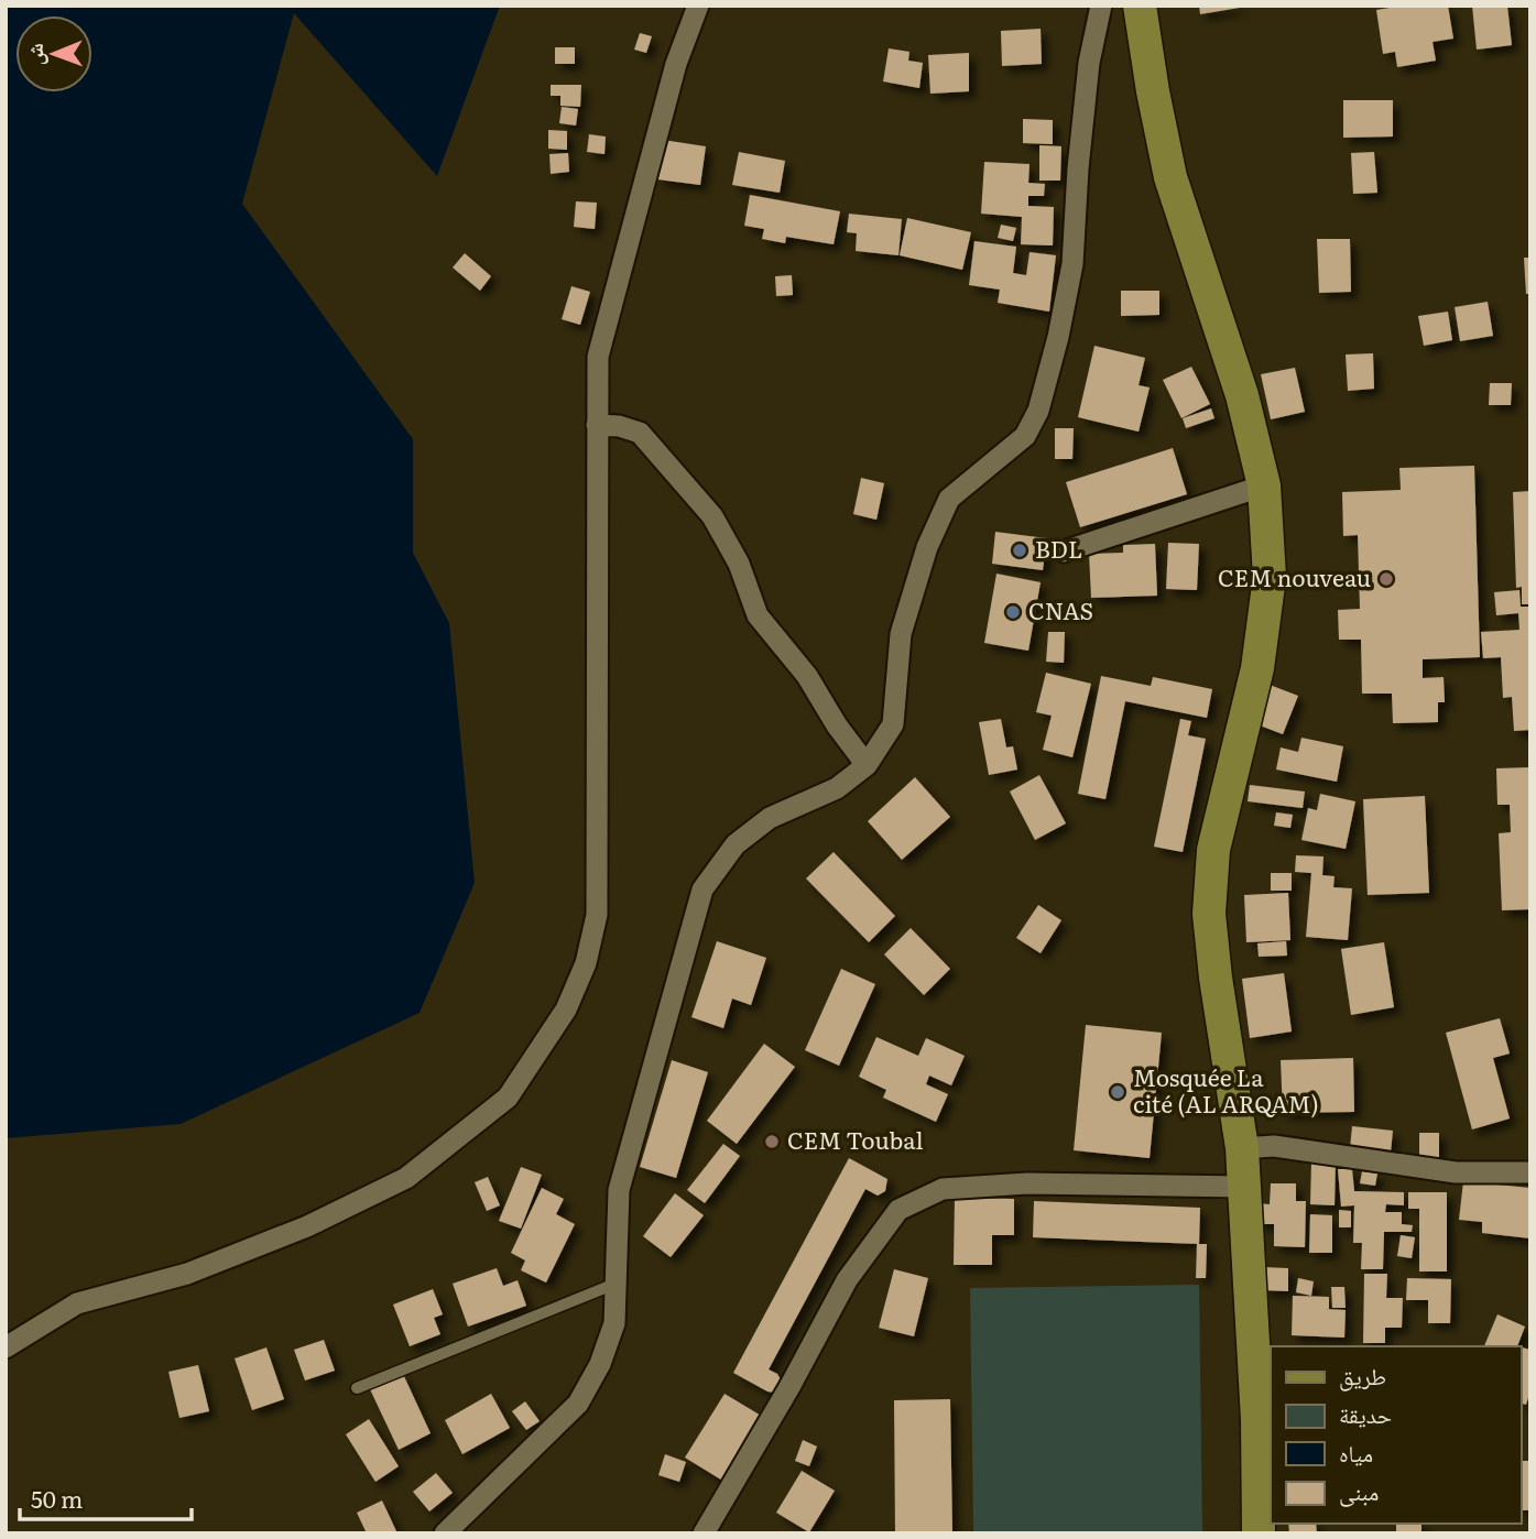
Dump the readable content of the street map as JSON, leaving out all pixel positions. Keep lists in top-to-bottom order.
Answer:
{
  "places": [
    "BDL",
    "CEM nouveau",
    "CNAS",
    "Mosquée La cité (AL ARQAM)",
    "CEM Toubal"
  ],
  "legend": [
    "طريق",
    "حديقة",
    "مياه",
    "مبنى"
  ],
  "scale_bar": "50 m",
  "north": "left"
}
